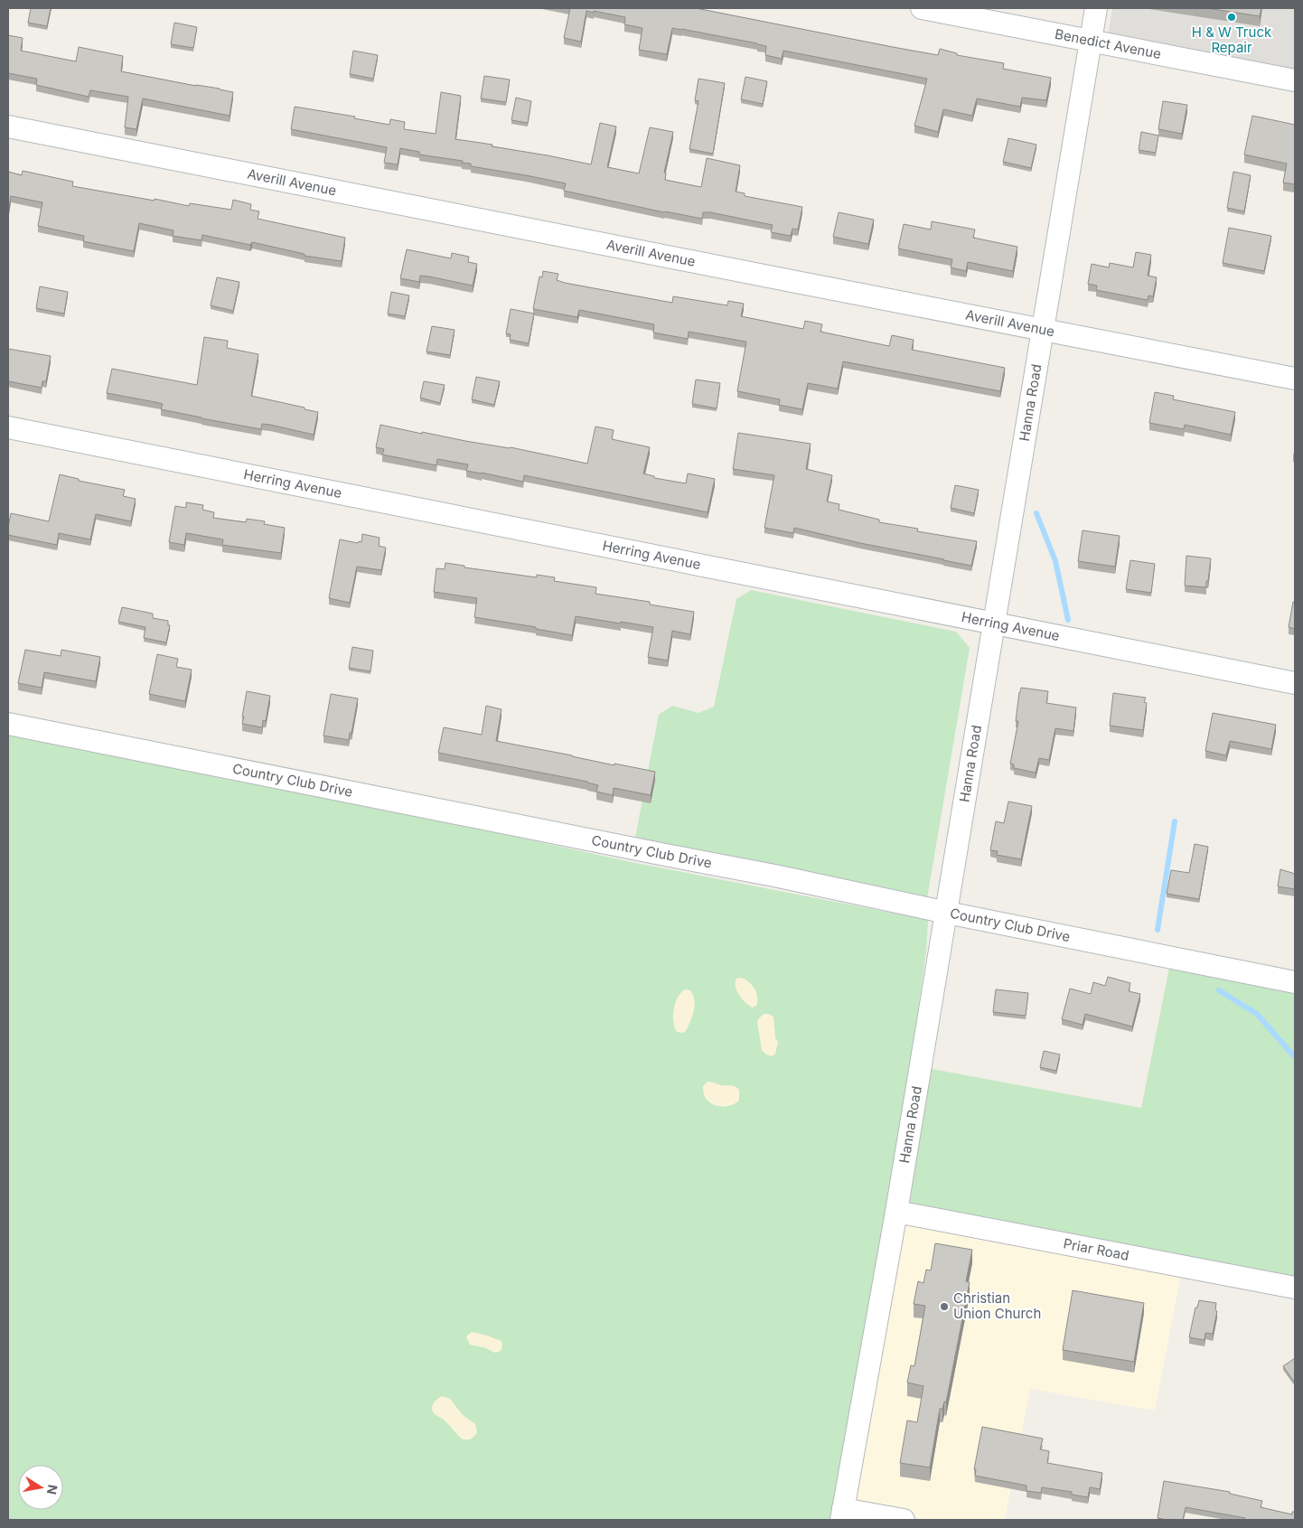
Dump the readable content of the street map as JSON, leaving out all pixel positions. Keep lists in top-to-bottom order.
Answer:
{
  "streets": {
    "street": [
      "Benedict Avenue",
      "Averill Avenue",
      "Hanna Road",
      "Herring Avenue",
      "Country Club Drive",
      "Priar Road"
    ]
  },
  "crossings": [
    ["Benedict Avenue", "Hanna Road"],
    ["Averill Avenue", "Hanna Road"],
    ["Hanna Road", "Herring Avenue"],
    ["Hanna Road", "Country Club Drive"],
    ["Hanna Road", "Priar Road"]
  ],
  "places": ["H & W Truck Repair", "Christian Union Church"],
  "north": "right"
}
